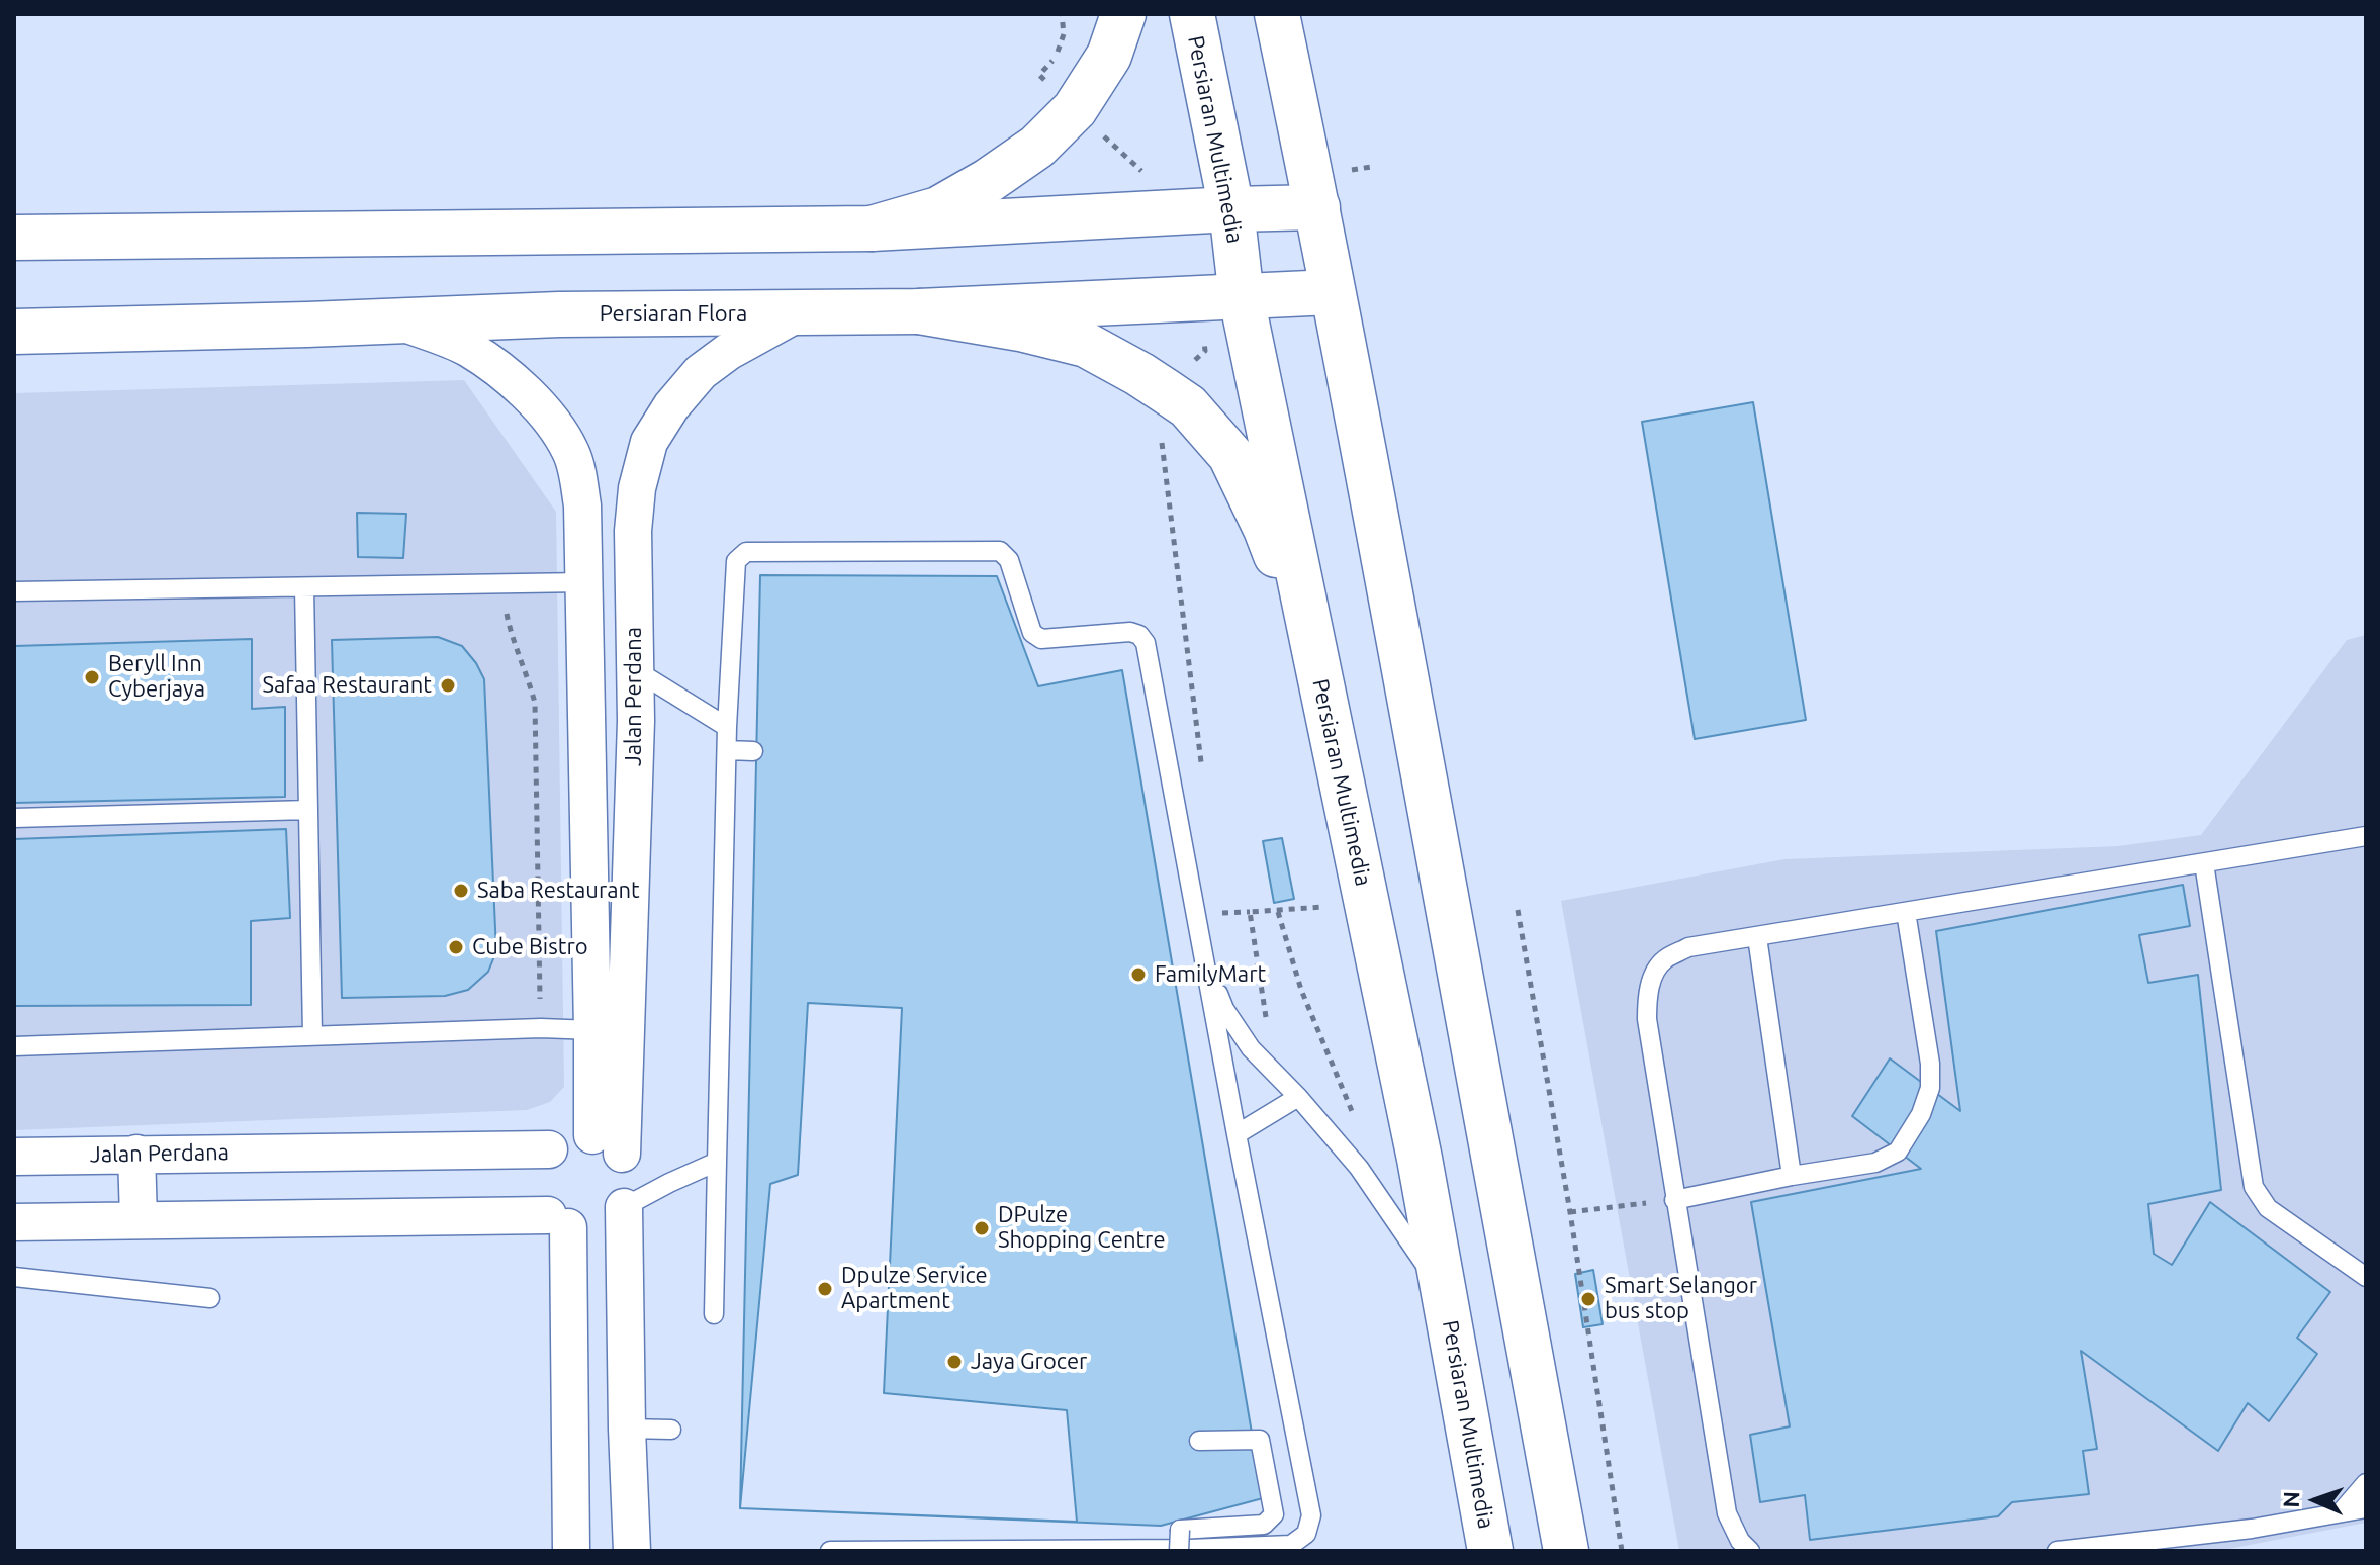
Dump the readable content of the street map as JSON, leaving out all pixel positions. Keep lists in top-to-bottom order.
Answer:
{
  "streets": {
    "main road": ["Persiaran Multimedia", "Persiaran Flora"],
    "street": ["Jalan Perdana"]
  },
  "crossings": [
    ["Persiaran Multimedia", "Persiaran Flora"],
    ["Persiaran Flora", "Jalan Perdana"]
  ],
  "places": [
    "Beryll Inn Cyberjaya",
    "Safaa Restaurant",
    "Saba Restaurant",
    "Cube Bistro",
    "FamilyMart",
    "DPulze Shopping Centre",
    "Dpulze Service Apartment",
    "Smart Selangor bus stop",
    "Jaya Grocer"
  ],
  "north": "left"
}
